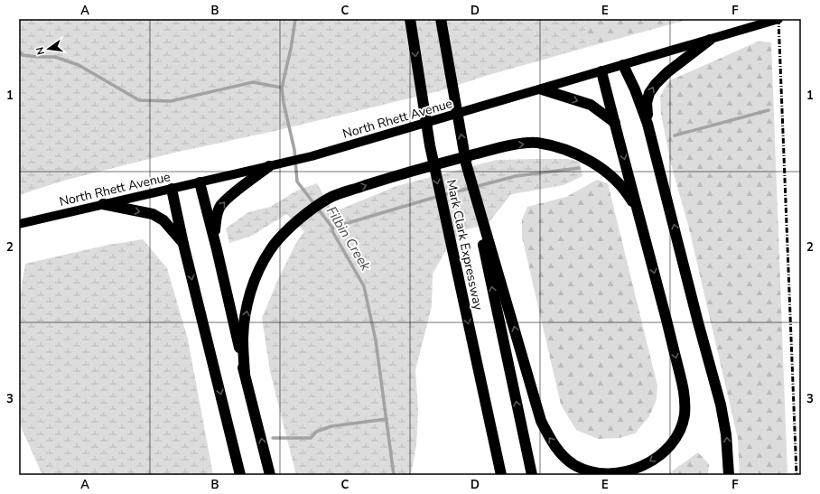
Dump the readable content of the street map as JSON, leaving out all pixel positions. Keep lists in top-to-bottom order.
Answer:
{
  "streets": {
    "highway": ["Mark Clark Expressway"],
    "main road": ["North Rhett Avenue"]
  },
  "water": ["Filbin Creek"],
  "north": "left",
  "grid": {
    "columns": [
      "A",
      "B",
      "C",
      "D",
      "E",
      "F"
    ],
    "rows": ["1", "2", "3"]
  }
}
